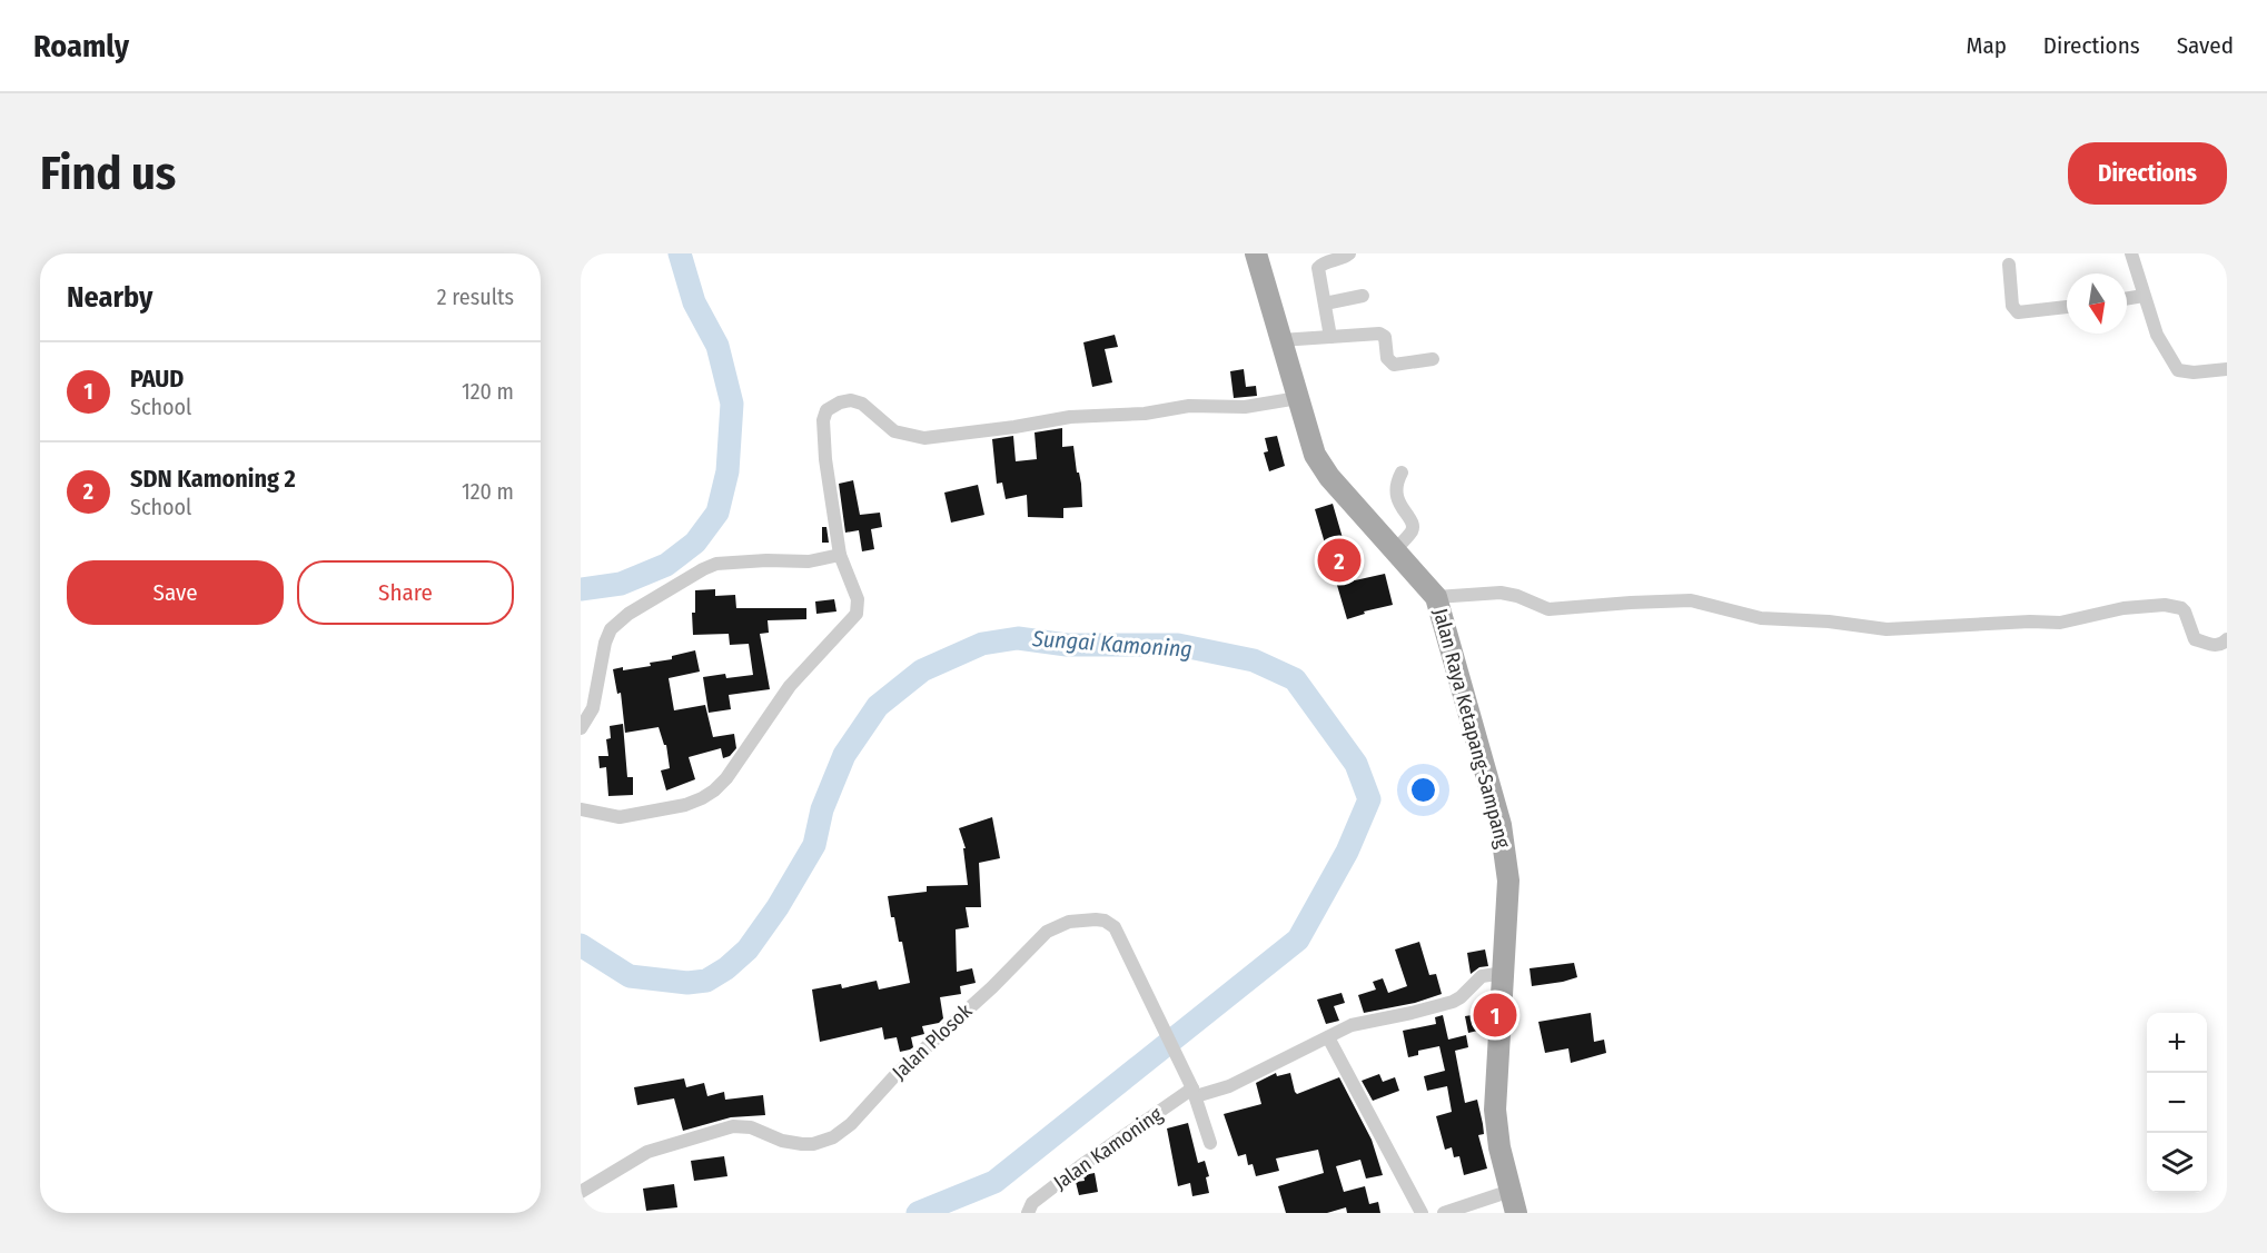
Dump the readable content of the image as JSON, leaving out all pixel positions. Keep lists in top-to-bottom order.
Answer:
{
  "streets": {
    "main road": ["Jalan Raya Ketapang-Sampang"],
    "street": ["Jalan Plosok", "Jalan Kamoning"]
  },
  "crossings": [
    ["Jalan Plosok", "Jalan Kamoning"]
  ],
  "water": ["Sungai Kamoning"],
  "north": "bottom",
  "page": {
    "header": "Roamly",
    "nav": ["Map", "Directions", "Saved"],
    "buttons": [
      "Directions",
      ["Save", "Share"]
    ],
    "title": "Find us",
    "heading": ["Nearby", "2 results"],
    "list": [
      {
        "mark": "1",
        "name": "PAUD",
        "note": "School",
        "value": "120 m"
      },
      {
        "mark": "2",
        "name": "SDN Kamoning 2",
        "note": "School",
        "value": "120 m"
      }
    ],
    "pins": ["2", "1"],
    "map_buttons": ["+", "−"]
  }
}
